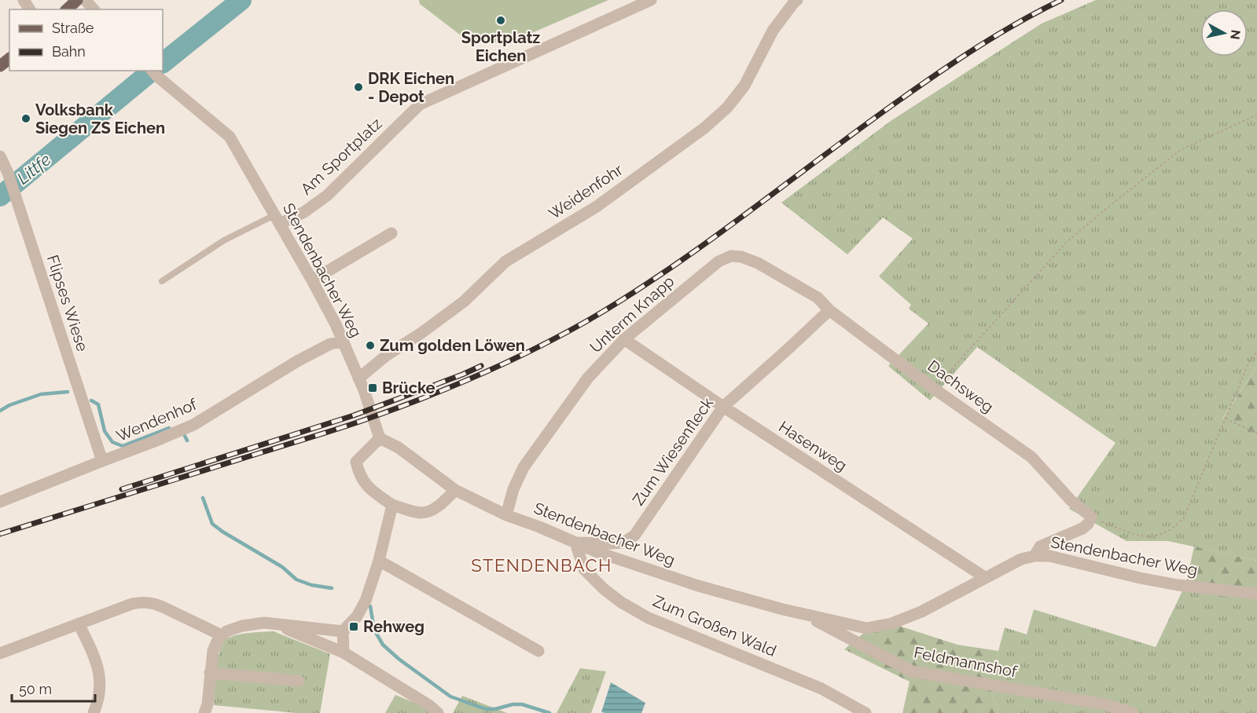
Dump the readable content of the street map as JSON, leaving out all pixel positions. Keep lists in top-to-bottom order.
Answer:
{
  "streets": {
    "street": [
      "Am Sportplatz",
      "Weidenfohr",
      "Stendenbacher Weg",
      "Flipses Wiese",
      "Unterm Knapp",
      "Dachsweg",
      "Wendenhof",
      "Hasenweg",
      "Zum Wiesenfleck",
      "Zum Großen Wald",
      "Feldmannshof"
    ]
  },
  "crossings": [
    ["Am Sportplatz", "Stendenbacher Weg"],
    ["Weidenfohr", "Stendenbacher Weg"],
    ["Stendenbacher Weg", "Unterm Knapp"],
    ["Stendenbacher Weg", "Wendenhof"],
    ["Stendenbacher Weg", "Hasenweg"],
    ["Stendenbacher Weg", "Zum Wiesenfleck"],
    ["Stendenbacher Weg", "Zum Großen Wald"],
    ["Stendenbacher Weg", "Feldmannshof"],
    ["Flipses Wiese", "Wendenhof"],
    ["Unterm Knapp", "Dachsweg"],
    ["Unterm Knapp", "Hasenweg"],
    ["Dachsweg", "Zum Wiesenfleck"],
    ["Hasenweg", "Zum Wiesenfleck"],
    ["Zum Wiesenfleck", "Zum Großen Wald"]
  ],
  "districts": ["STENDENBACH"],
  "water": ["Littfe"],
  "places": {
    "other": [
      "Sportplatz Eichen",
      "DRK Eichen - Depot",
      "Volksbank Siegen ZS Eichen",
      "Zum golden Löwen"
    ],
    "transit": ["Brücke", "Rehweg"]
  },
  "legend": ["Straße", "Bahn"],
  "scale_bar": "50 m",
  "north": "right"
}
